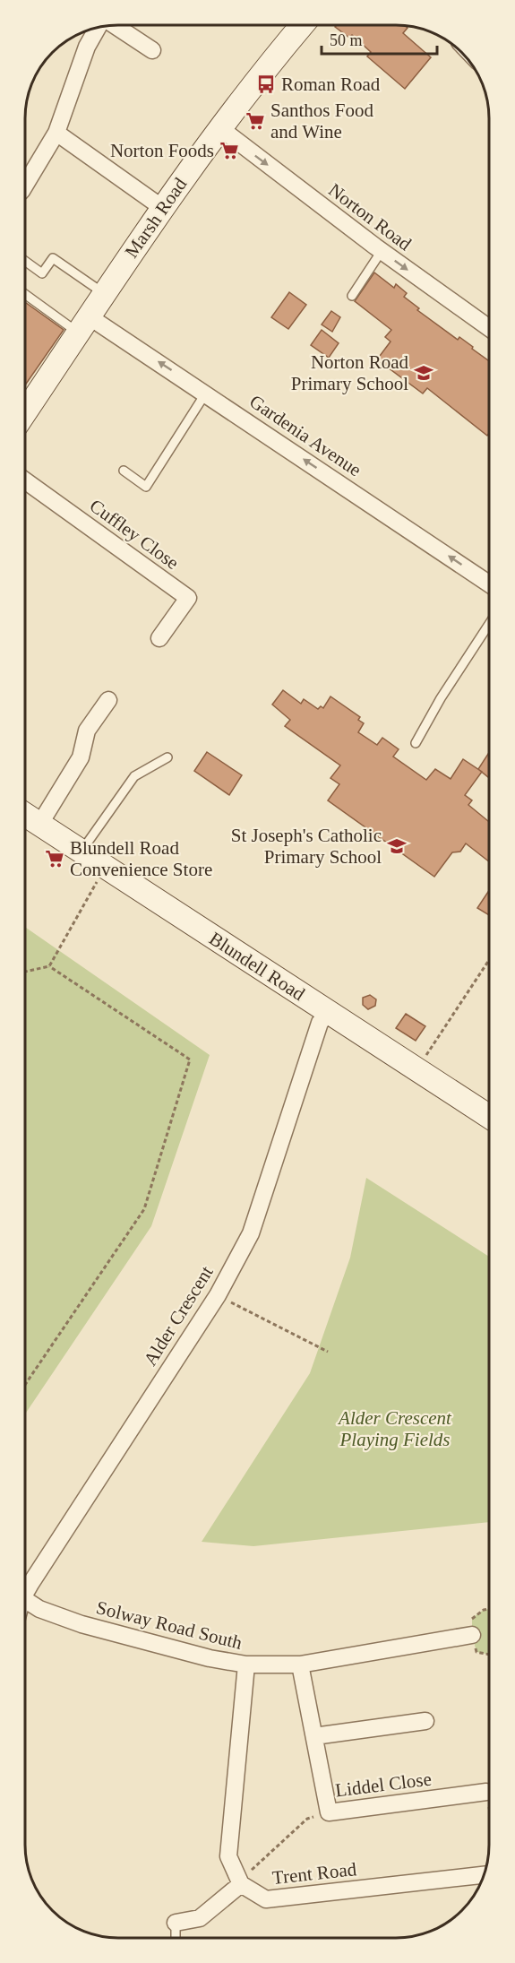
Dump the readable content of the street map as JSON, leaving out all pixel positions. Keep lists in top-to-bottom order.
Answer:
{
  "streets": {
    "street": [
      "Norton Road",
      "Marsh Road",
      "Gardenia Avenue",
      "Cuffley Close",
      "Blundell Road",
      "Alder Crescent",
      "Solway Road South",
      "Liddel Close",
      "Trent Road"
    ]
  },
  "crossings": [
    ["Norton Road", "Marsh Road"],
    ["Marsh Road", "Gardenia Avenue"],
    ["Blundell Road", "Alder Crescent"],
    ["Solway Road South", "Liddel Close"]
  ],
  "one_way": ["Norton Road", "Gardenia Avenue"],
  "parks": ["Alder Crescent Playing Fields"],
  "places": {
    "bus stop": ["Roman Road"],
    "supermarket": ["Santhos Food and Wine", "Norton Foods", "Blundell Road Convenience Store"],
    "school or university": ["Norton Road Primary School", "St Joseph's Catholic Primary School"]
  },
  "scale_bar": "50 m"
}
